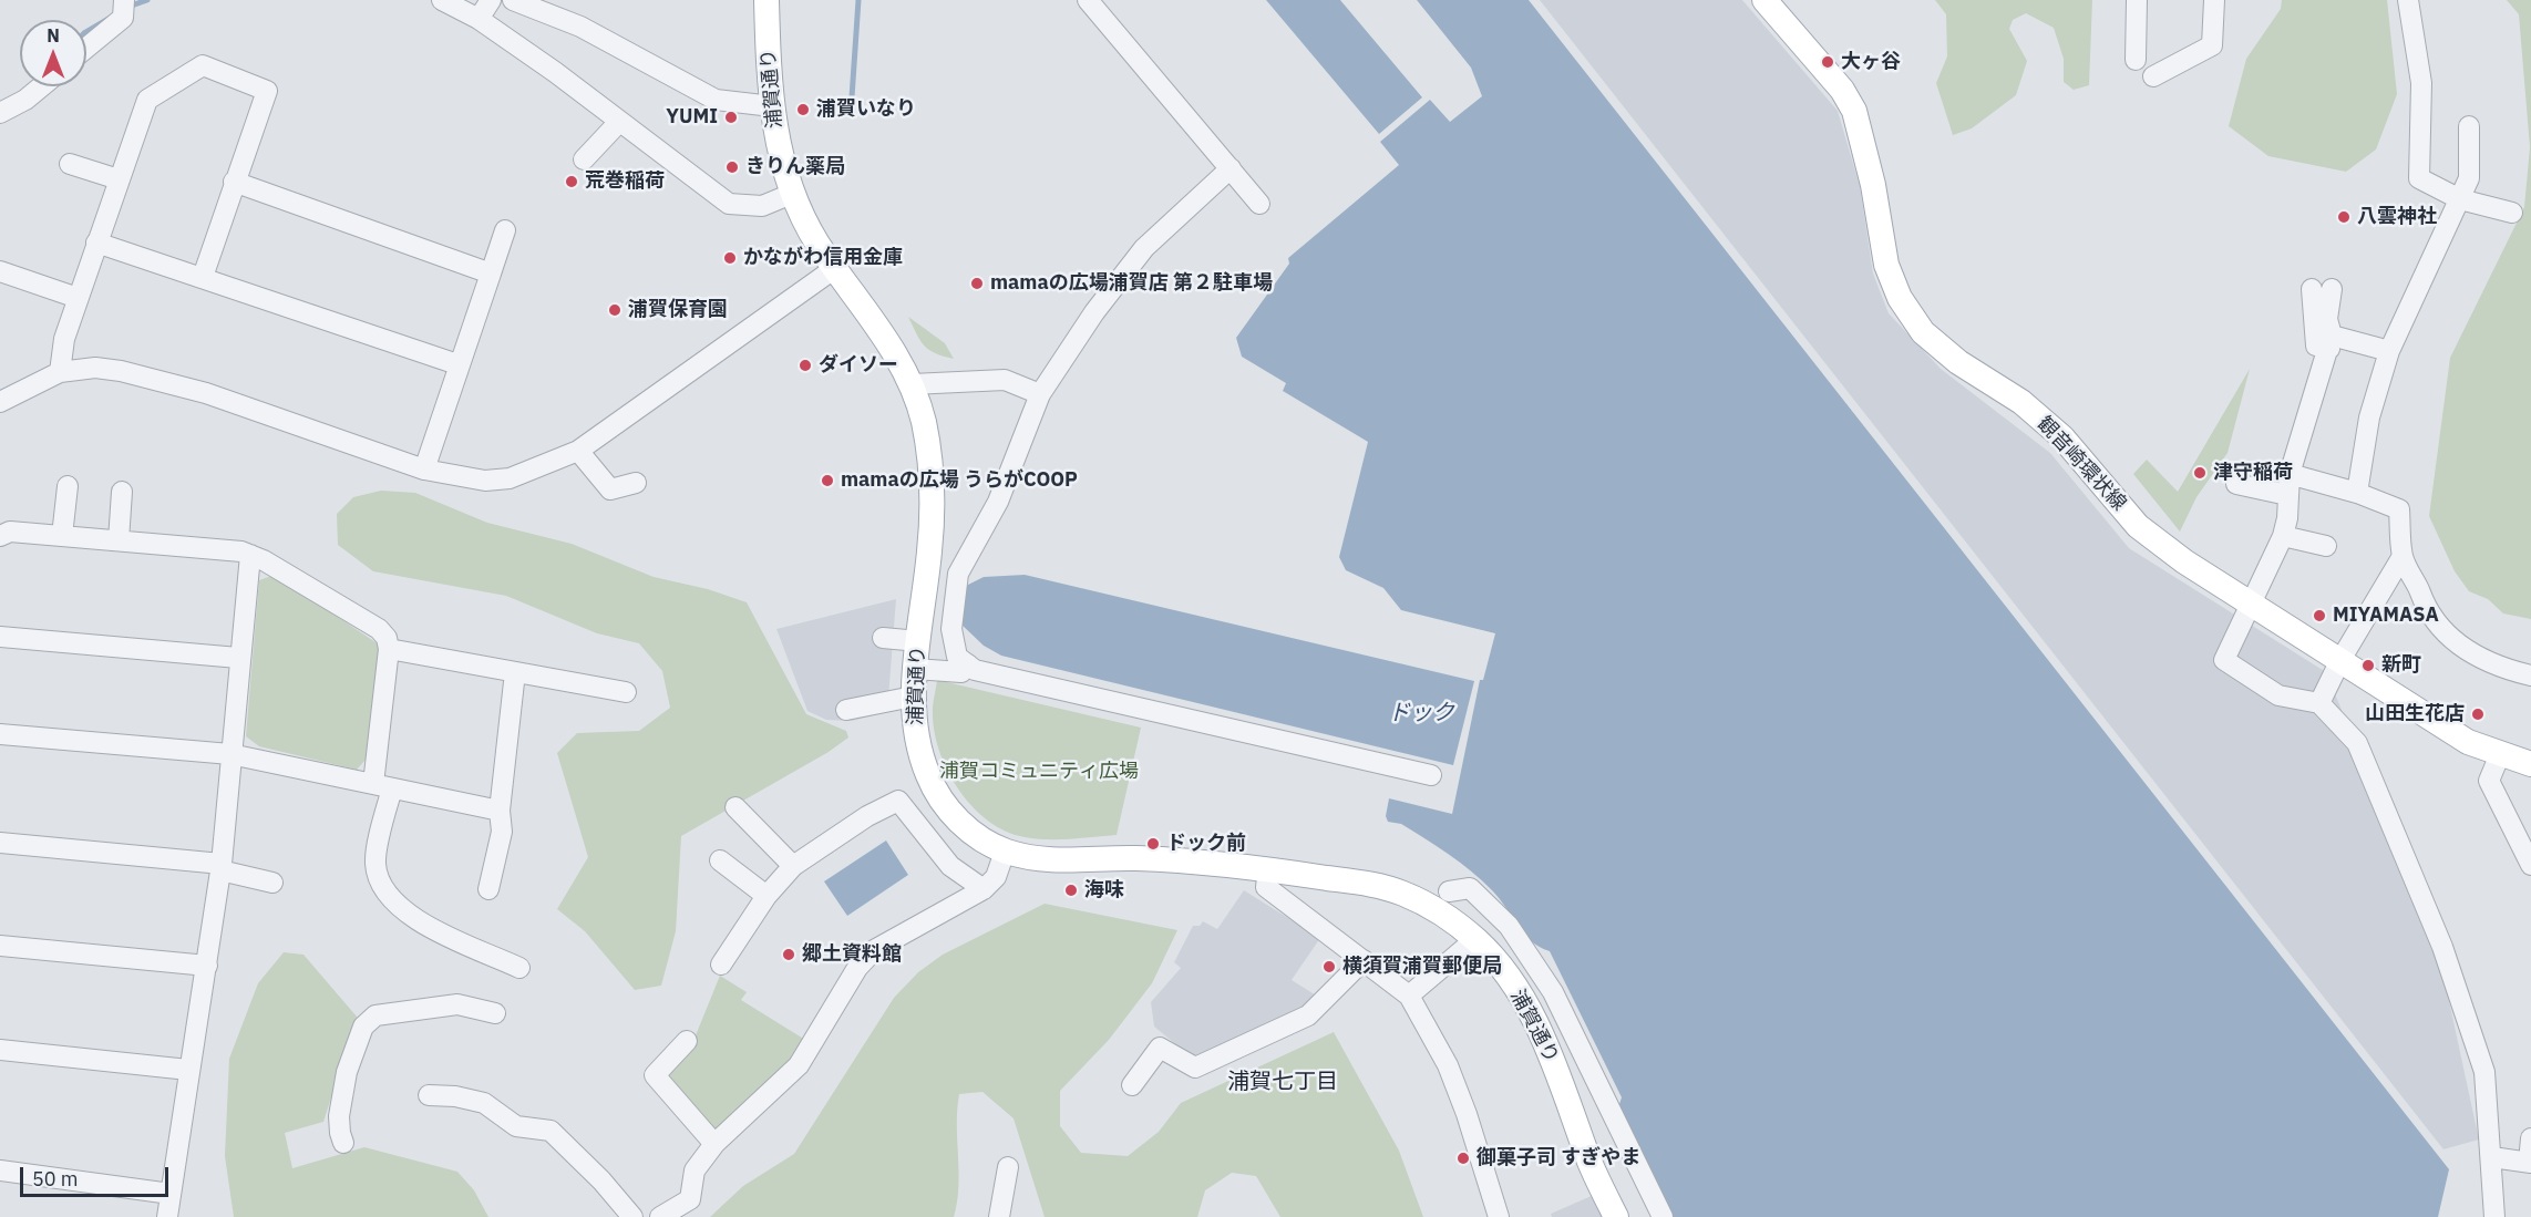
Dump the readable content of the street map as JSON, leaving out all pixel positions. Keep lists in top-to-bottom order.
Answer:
{
  "streets": {
    "main road": ["浦賀通り", "観音崎環状線"]
  },
  "districts": ["浦賀七丁目"],
  "water": ["ドック"],
  "parks": ["浦賀コミュニティ広場"],
  "places": [
    "大ヶ谷",
    "浦賀いなり",
    "YUMI",
    "きりん薬局",
    "荒巻稲荷",
    "八雲神社",
    "かながわ信用金庫",
    "mamaの広場浦賀店 第２駐車場",
    "浦賀保育園",
    "ダイソー",
    "津守稲荷",
    "mamaの広場 うらがCOOP",
    "MIYAMASA",
    "新町",
    "山田生花店",
    "ドック前",
    "海味",
    "郷土資料館",
    "横須賀浦賀郵便局",
    "御菓子司 すぎやま"
  ],
  "scale_bar": "50 m",
  "north": "top"
}
